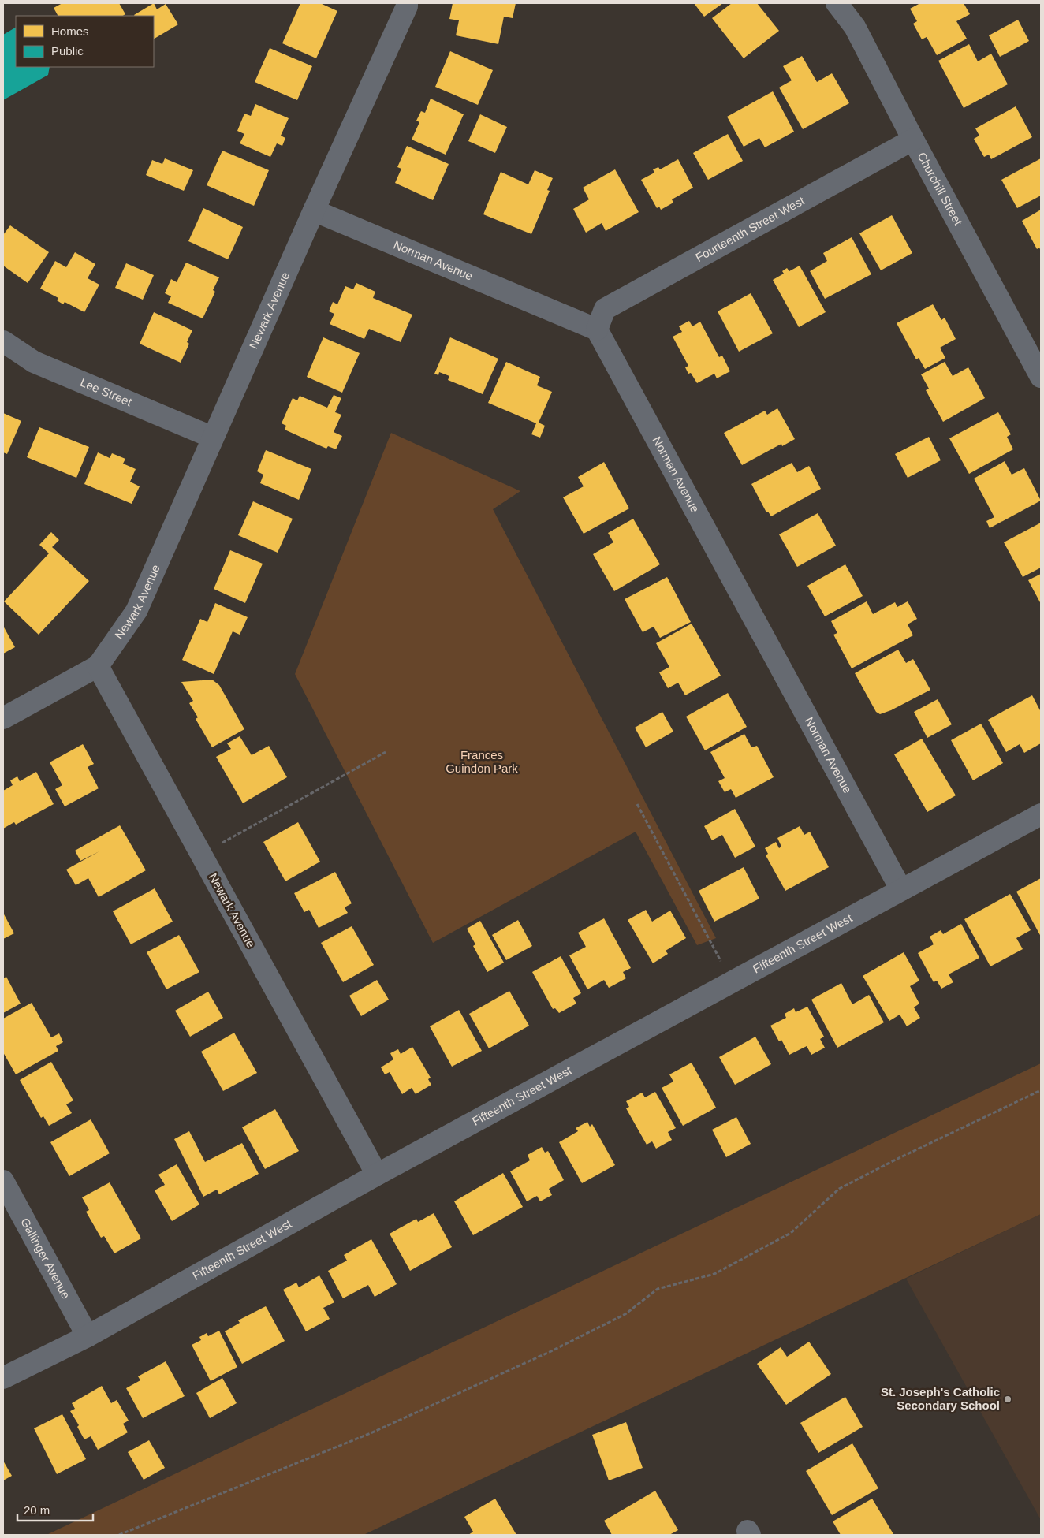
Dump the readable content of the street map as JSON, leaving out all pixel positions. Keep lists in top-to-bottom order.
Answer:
{
  "streets": {
    "street": [
      "Churchill Street",
      "Fourteenth Street West",
      "Norman Avenue",
      "Newark Avenue",
      "Lee Street",
      "Fifteenth Street West",
      "Gallinger Avenue"
    ]
  },
  "crossings": [
    ["Churchill Street", "Fourteenth Street West"],
    ["Fourteenth Street West", "Norman Avenue"],
    ["Norman Avenue", "Newark Avenue"],
    ["Norman Avenue", "Fifteenth Street West"],
    ["Newark Avenue", "Lee Street"],
    ["Newark Avenue", "Fifteenth Street West"],
    ["Fifteenth Street West", "Gallinger Avenue"]
  ],
  "parks": ["Frances Guindon Park"],
  "places": ["St. Joseph's Catholic Secondary School"],
  "legend": ["Homes", "Public"],
  "scale_bar": "20 m"
}
